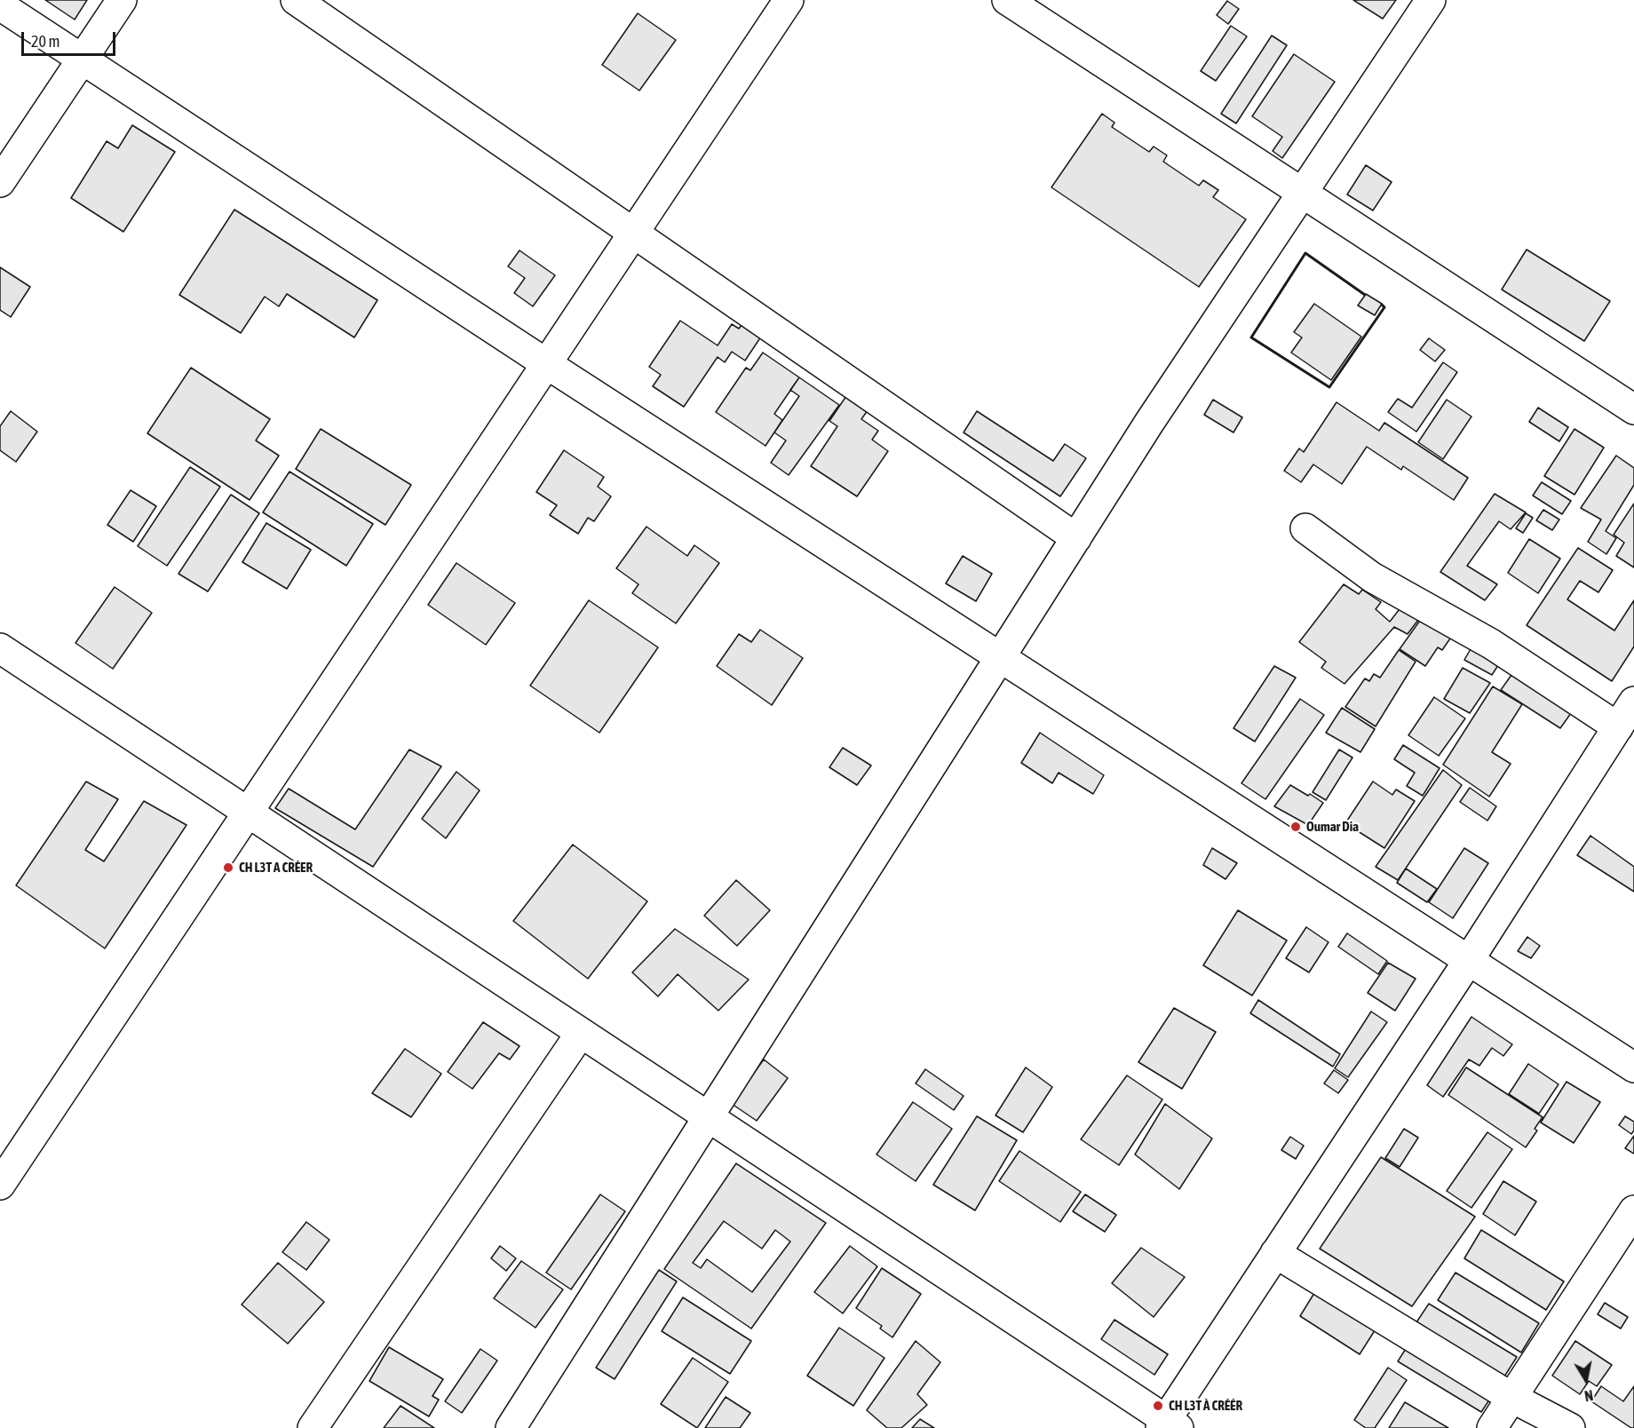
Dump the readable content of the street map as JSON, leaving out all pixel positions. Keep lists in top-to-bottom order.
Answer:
{
  "places": ["Oumar Dia", "CH L3T A CRÉER", "CH L3T À CRÉÉR"],
  "scale_bar": "20 m",
  "north": "bottom"
}
